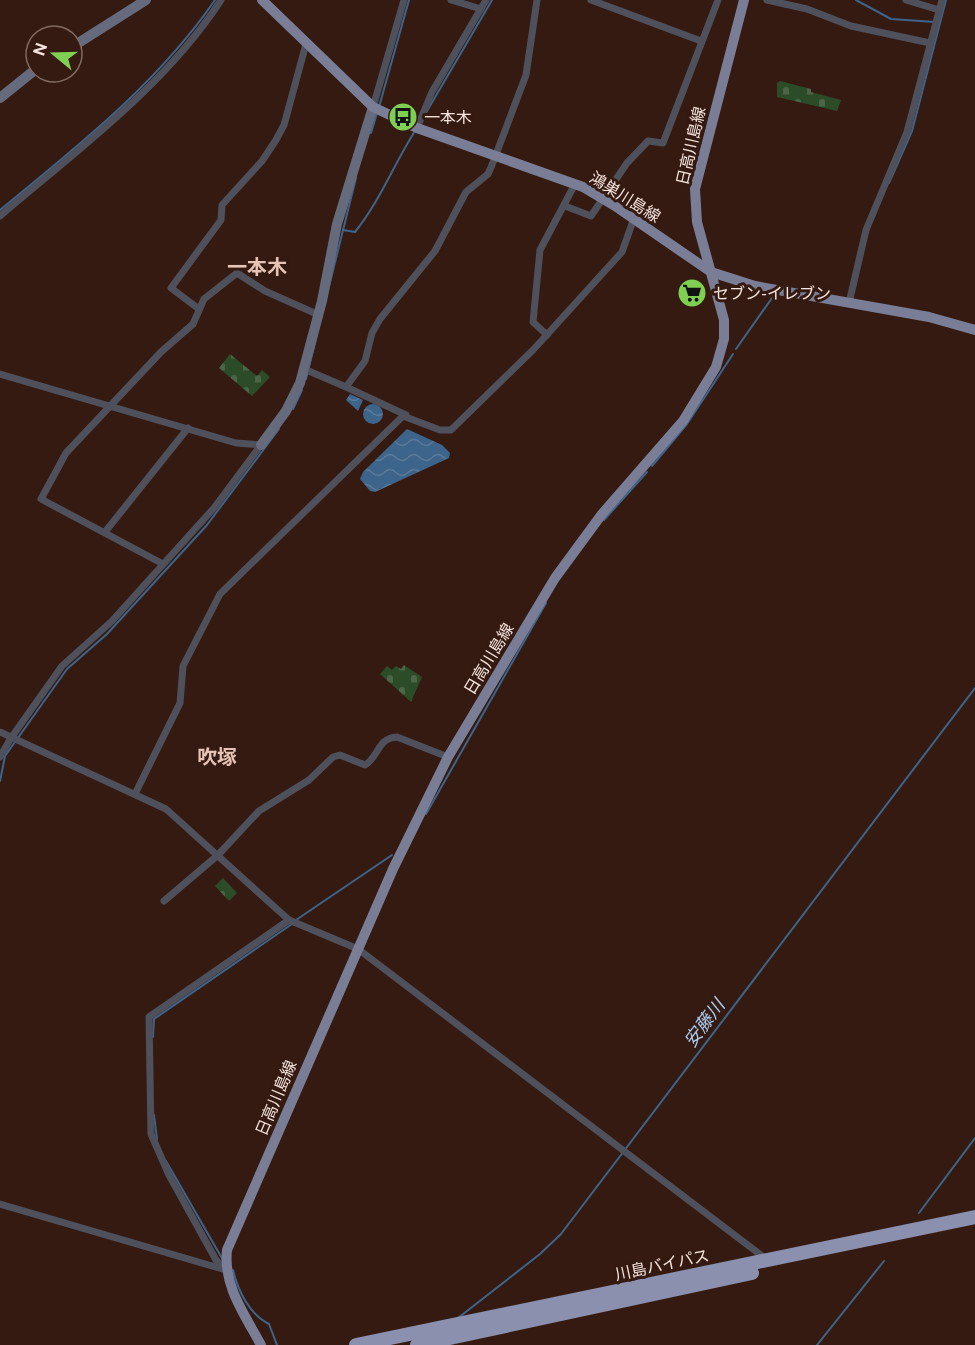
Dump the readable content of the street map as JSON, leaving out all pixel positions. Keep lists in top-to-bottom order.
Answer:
{
  "streets": {
    "highway": ["川島バイパス"],
    "main road": ["日高川島線", "鴻巣川島線"]
  },
  "crossings": [
    ["日高川島線", "鴻巣川島線"]
  ],
  "districts": ["一本木", "吹塚"],
  "water": ["安藤川"],
  "places": {
    "bus stop": ["一本木"],
    "supermarket": ["セブン-イレブン"]
  },
  "north": "left"
}
